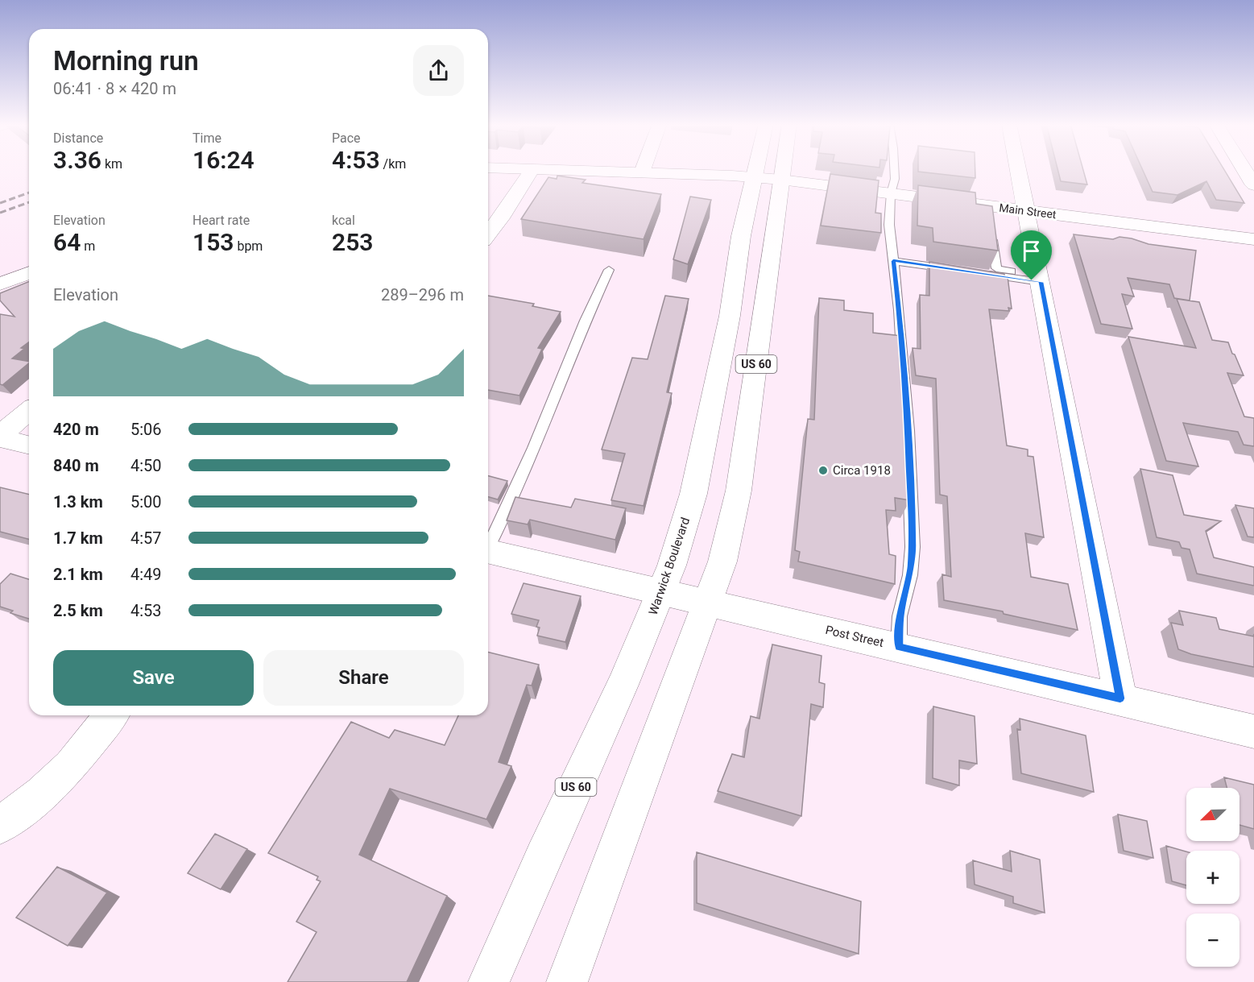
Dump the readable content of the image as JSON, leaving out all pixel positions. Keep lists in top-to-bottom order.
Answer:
{
  "streets": {
    "street": [
      "Main Street",
      "US 60",
      "Warwick Boulevard",
      "Post Street"
    ]
  },
  "crossings": [
    ["Main Street", "US 60"],
    ["Main Street", "Warwick Boulevard"],
    ["US 60", "Post Street"],
    ["Warwick Boulevard", "Post Street"]
  ],
  "places": ["Circa 1918"],
  "north": "bottom left",
  "page": {
    "heading": ["Morning run", "06:41 · 8 × 420 m"],
    "stats": [
      ["Distance", "3.36 km"],
      ["Time", "16:24"],
      ["Pace", "4:53 /km"],
      ["Elevation", "64 m"],
      ["Heart rate", "153 bpm"],
      ["kcal", "253"]
    ],
    "chart": ["Elevation", "289–296 m"],
    "list": [
      {
        "name": "420 m",
        "note": "5:06"
      },
      {
        "name": "840 m",
        "note": "4:50"
      },
      {
        "name": "1.3 km",
        "note": "5:00"
      },
      {
        "name": "1.7 km",
        "note": "4:57"
      },
      {
        "name": "2.1 km",
        "note": "4:49"
      },
      {
        "name": "2.5 km",
        "note": "4:53"
      }
    ],
    "buttons": ["Save", "Share"],
    "map_buttons": ["+", "−"]
  }
}
